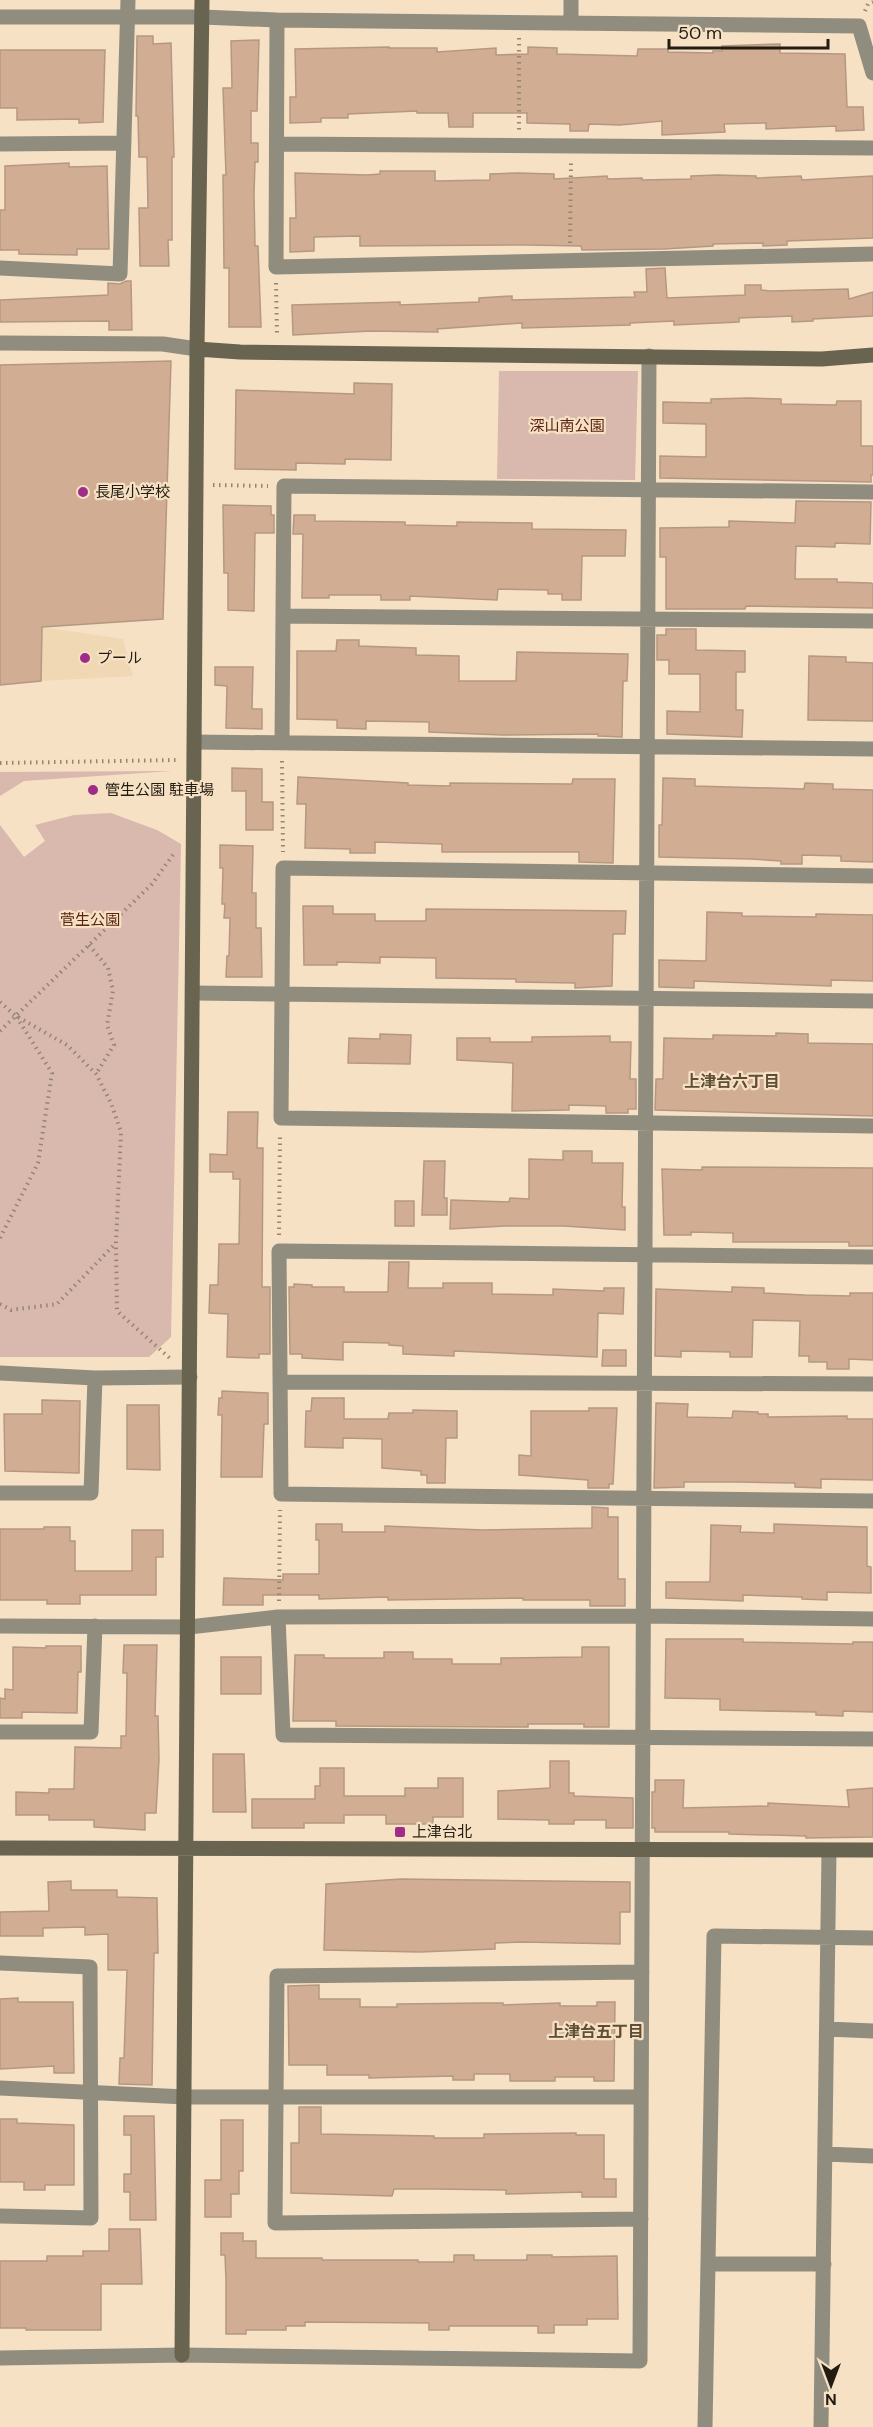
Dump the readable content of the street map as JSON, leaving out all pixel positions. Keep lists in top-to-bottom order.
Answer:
{
  "districts": ["上津台六丁目", "上津台五丁目"],
  "parks": ["深山南公園", "菅生公園"],
  "places": {
    "other": ["長尾小学校", "プール", "管生公園 駐車場"],
    "transit": ["上津台北"]
  },
  "scale_bar": "50 m",
  "north": "bottom"
}
